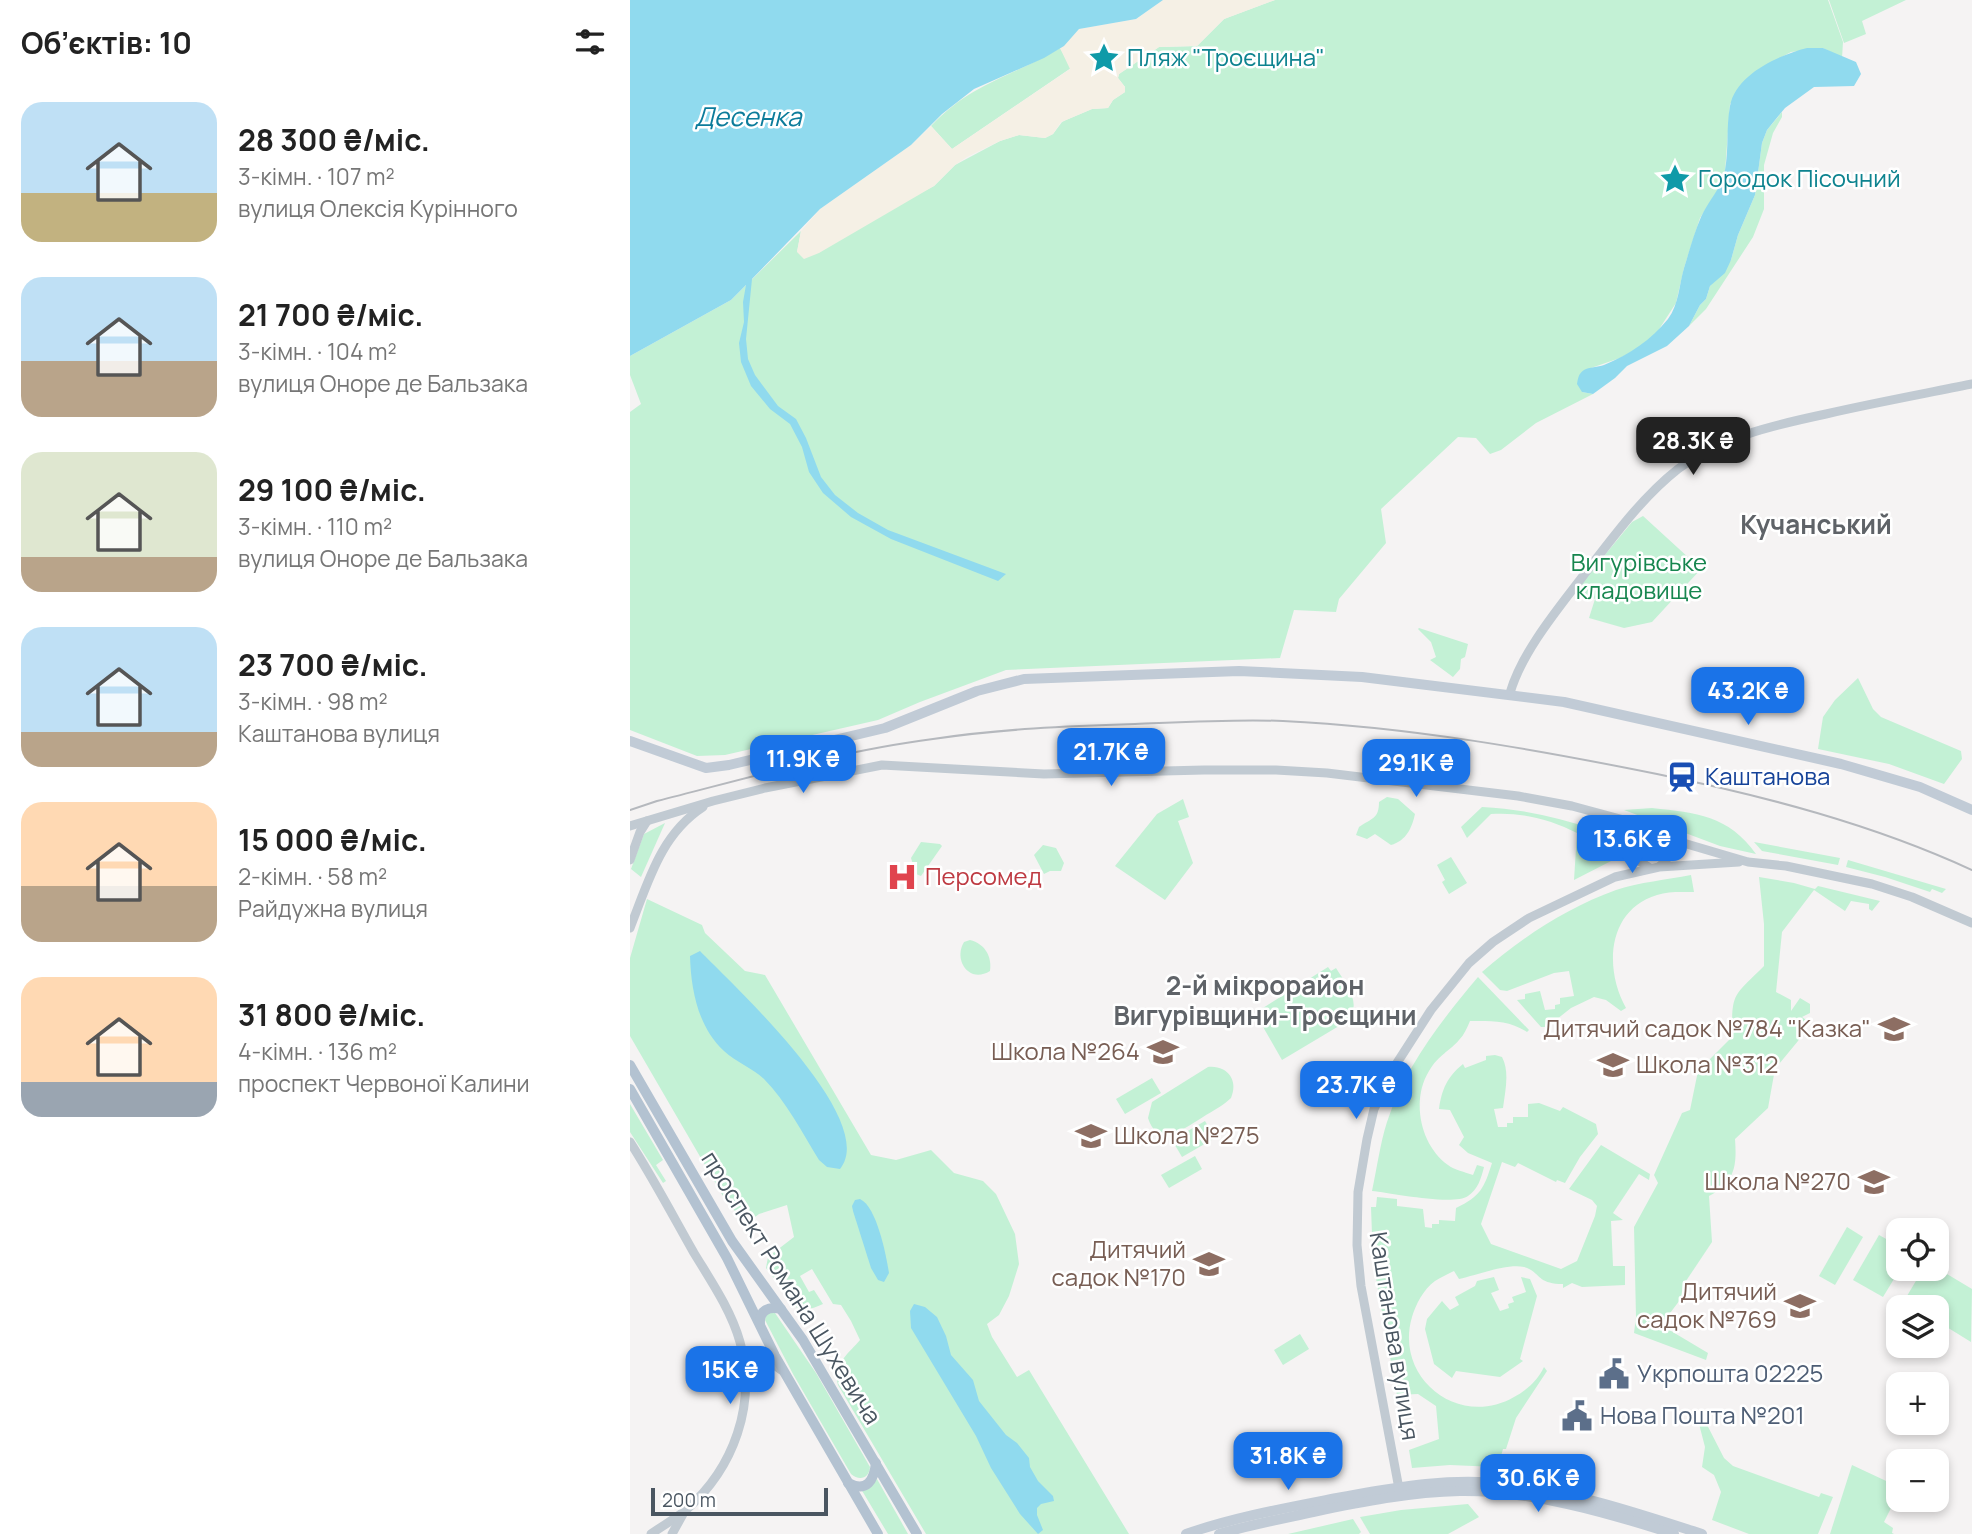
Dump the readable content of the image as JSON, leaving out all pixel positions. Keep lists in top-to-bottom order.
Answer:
{
  "streets": {
    "main road": ["проспект Романа Шухевича"],
    "street": ["Каштанова вулиця"]
  },
  "districts": ["Кучанський", "2-й мікрорайон Вигурівщини-Троєщини"],
  "water": ["Десенка"],
  "parks": ["Вигурівське кладовище"],
  "places": {
    "place": ["Пляж \"Троєщина\"", "Городок Пісочний"],
    "station": ["Каштанова"],
    "hospital": ["Персомед"],
    "school or university": [
      "Дитячий садок №784 \"Казка\"",
      "Школа №264",
      "Школа №312",
      "Школа №275",
      "Школа №270",
      "Дитячий садок №170",
      "Дитячий садок №769"
    ],
    "public building": ["Укрпошта 02225", "Нова Пошта №201"]
  },
  "scale_bar": "200 m",
  "page": {
    "heading": "Об’єктів: 10",
    "list": [
      {
        "name": "28 300 ₴/міс.",
        "note": "3-кімн. · 107 m² · вулиця Олексія Курінного"
      },
      {
        "name": "21 700 ₴/міс.",
        "note": "3-кімн. · 104 m² · вулиця Оноре де Бальзака"
      },
      {
        "name": "29 100 ₴/міс.",
        "note": "3-кімн. · 110 m² · вулиця Оноре де Бальзака"
      },
      {
        "name": "23 700 ₴/міс.",
        "note": "3-кімн. · 98 m² · Каштанова вулиця"
      },
      {
        "name": "15 000 ₴/міс.",
        "note": "2-кімн. · 58 m² · Райдужна вулиця"
      },
      {
        "name": "31 800 ₴/міс.",
        "note": "4-кімн. · 136 m² · проспект Червоної Калини"
      }
    ],
    "price": [
      "28.3K ₴",
      "43.2K ₴",
      "21.7K ₴",
      "11.9K ₴",
      "29.1K ₴",
      "13.6K ₴",
      "23.7K ₴",
      "15K ₴",
      "31.8K ₴",
      "30.6K ₴"
    ],
    "map_buttons": ["+", "−"],
    "scale": "200 m"
  }
}
